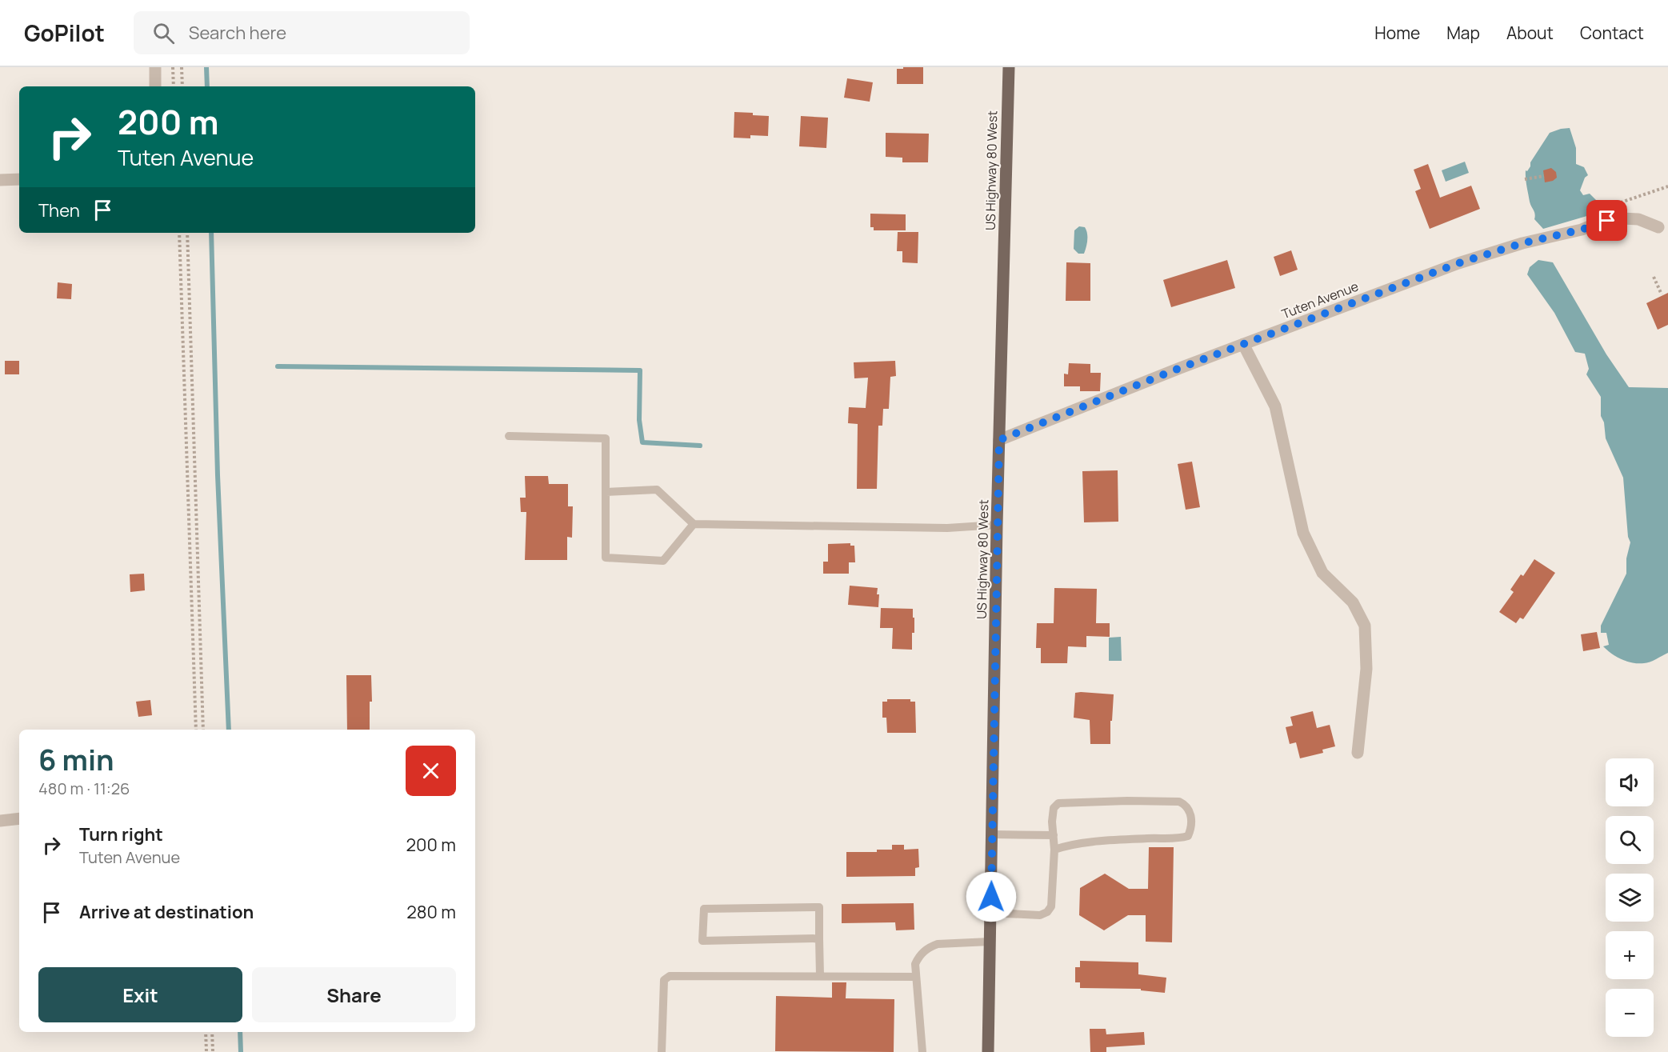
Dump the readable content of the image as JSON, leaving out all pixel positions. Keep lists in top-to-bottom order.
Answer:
{
  "streets": {
    "main road": ["US Highway 80 West"],
    "street": ["Tuten Avenue"]
  },
  "crossings": [
    ["US Highway 80 West", "Tuten Avenue"]
  ],
  "page": {
    "header": "GoPilot",
    "search": "Search here",
    "nav": [
      "Home",
      "Map",
      "About",
      "Contact"
    ],
    "turn": ["200 m", "Tuten Avenue"],
    "then": "Then",
    "heading": ["6 min", "480 m · 11:26"],
    "map_buttons": ["+", "−"],
    "list": [
      {
        "name": "Turn right",
        "note": "Tuten Avenue",
        "value": "200 m"
      },
      {
        "name": "Arrive at destination",
        "value": "280 m"
      }
    ],
    "buttons": ["Exit", "Share"]
  }
}
